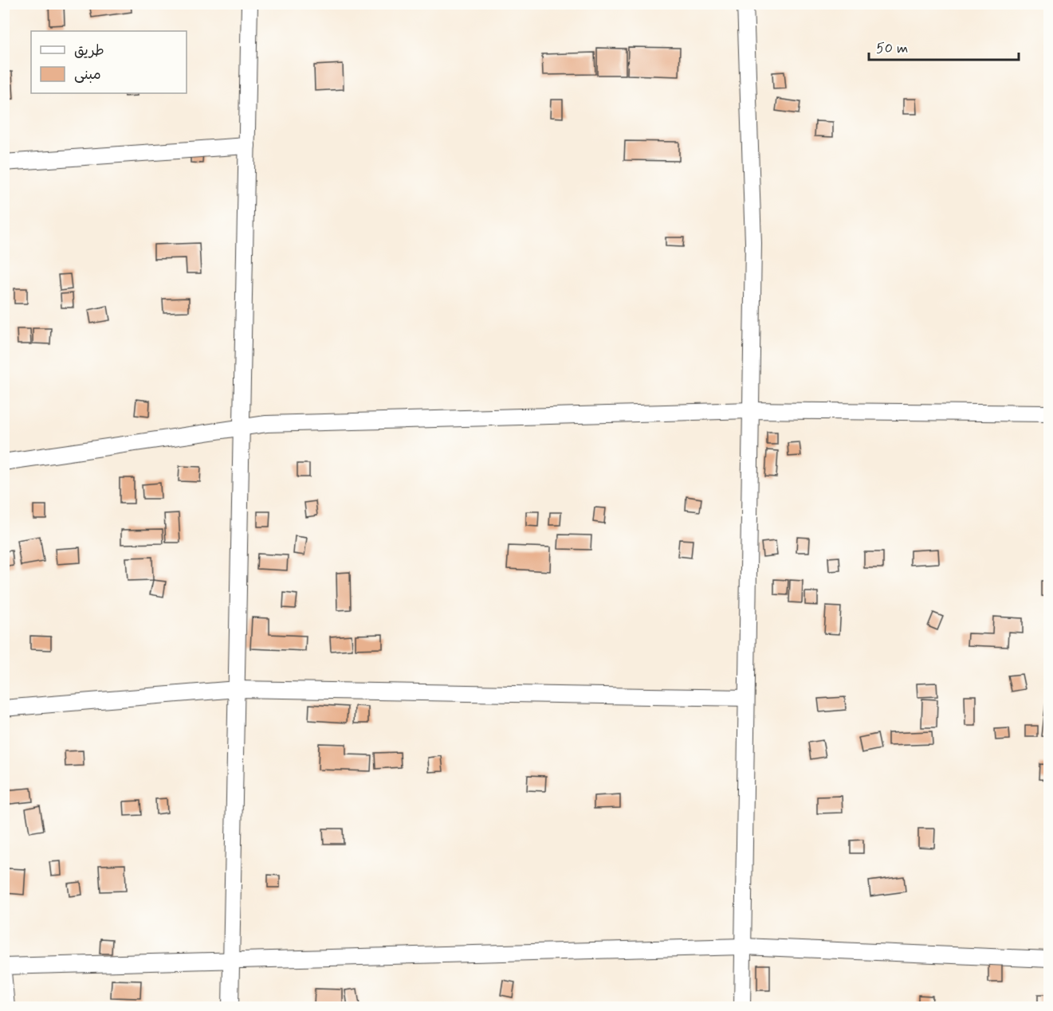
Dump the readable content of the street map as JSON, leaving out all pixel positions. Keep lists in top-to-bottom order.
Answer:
{
  "legend": ["طريق", "مبنى"],
  "scale_bar": "50 m"
}
